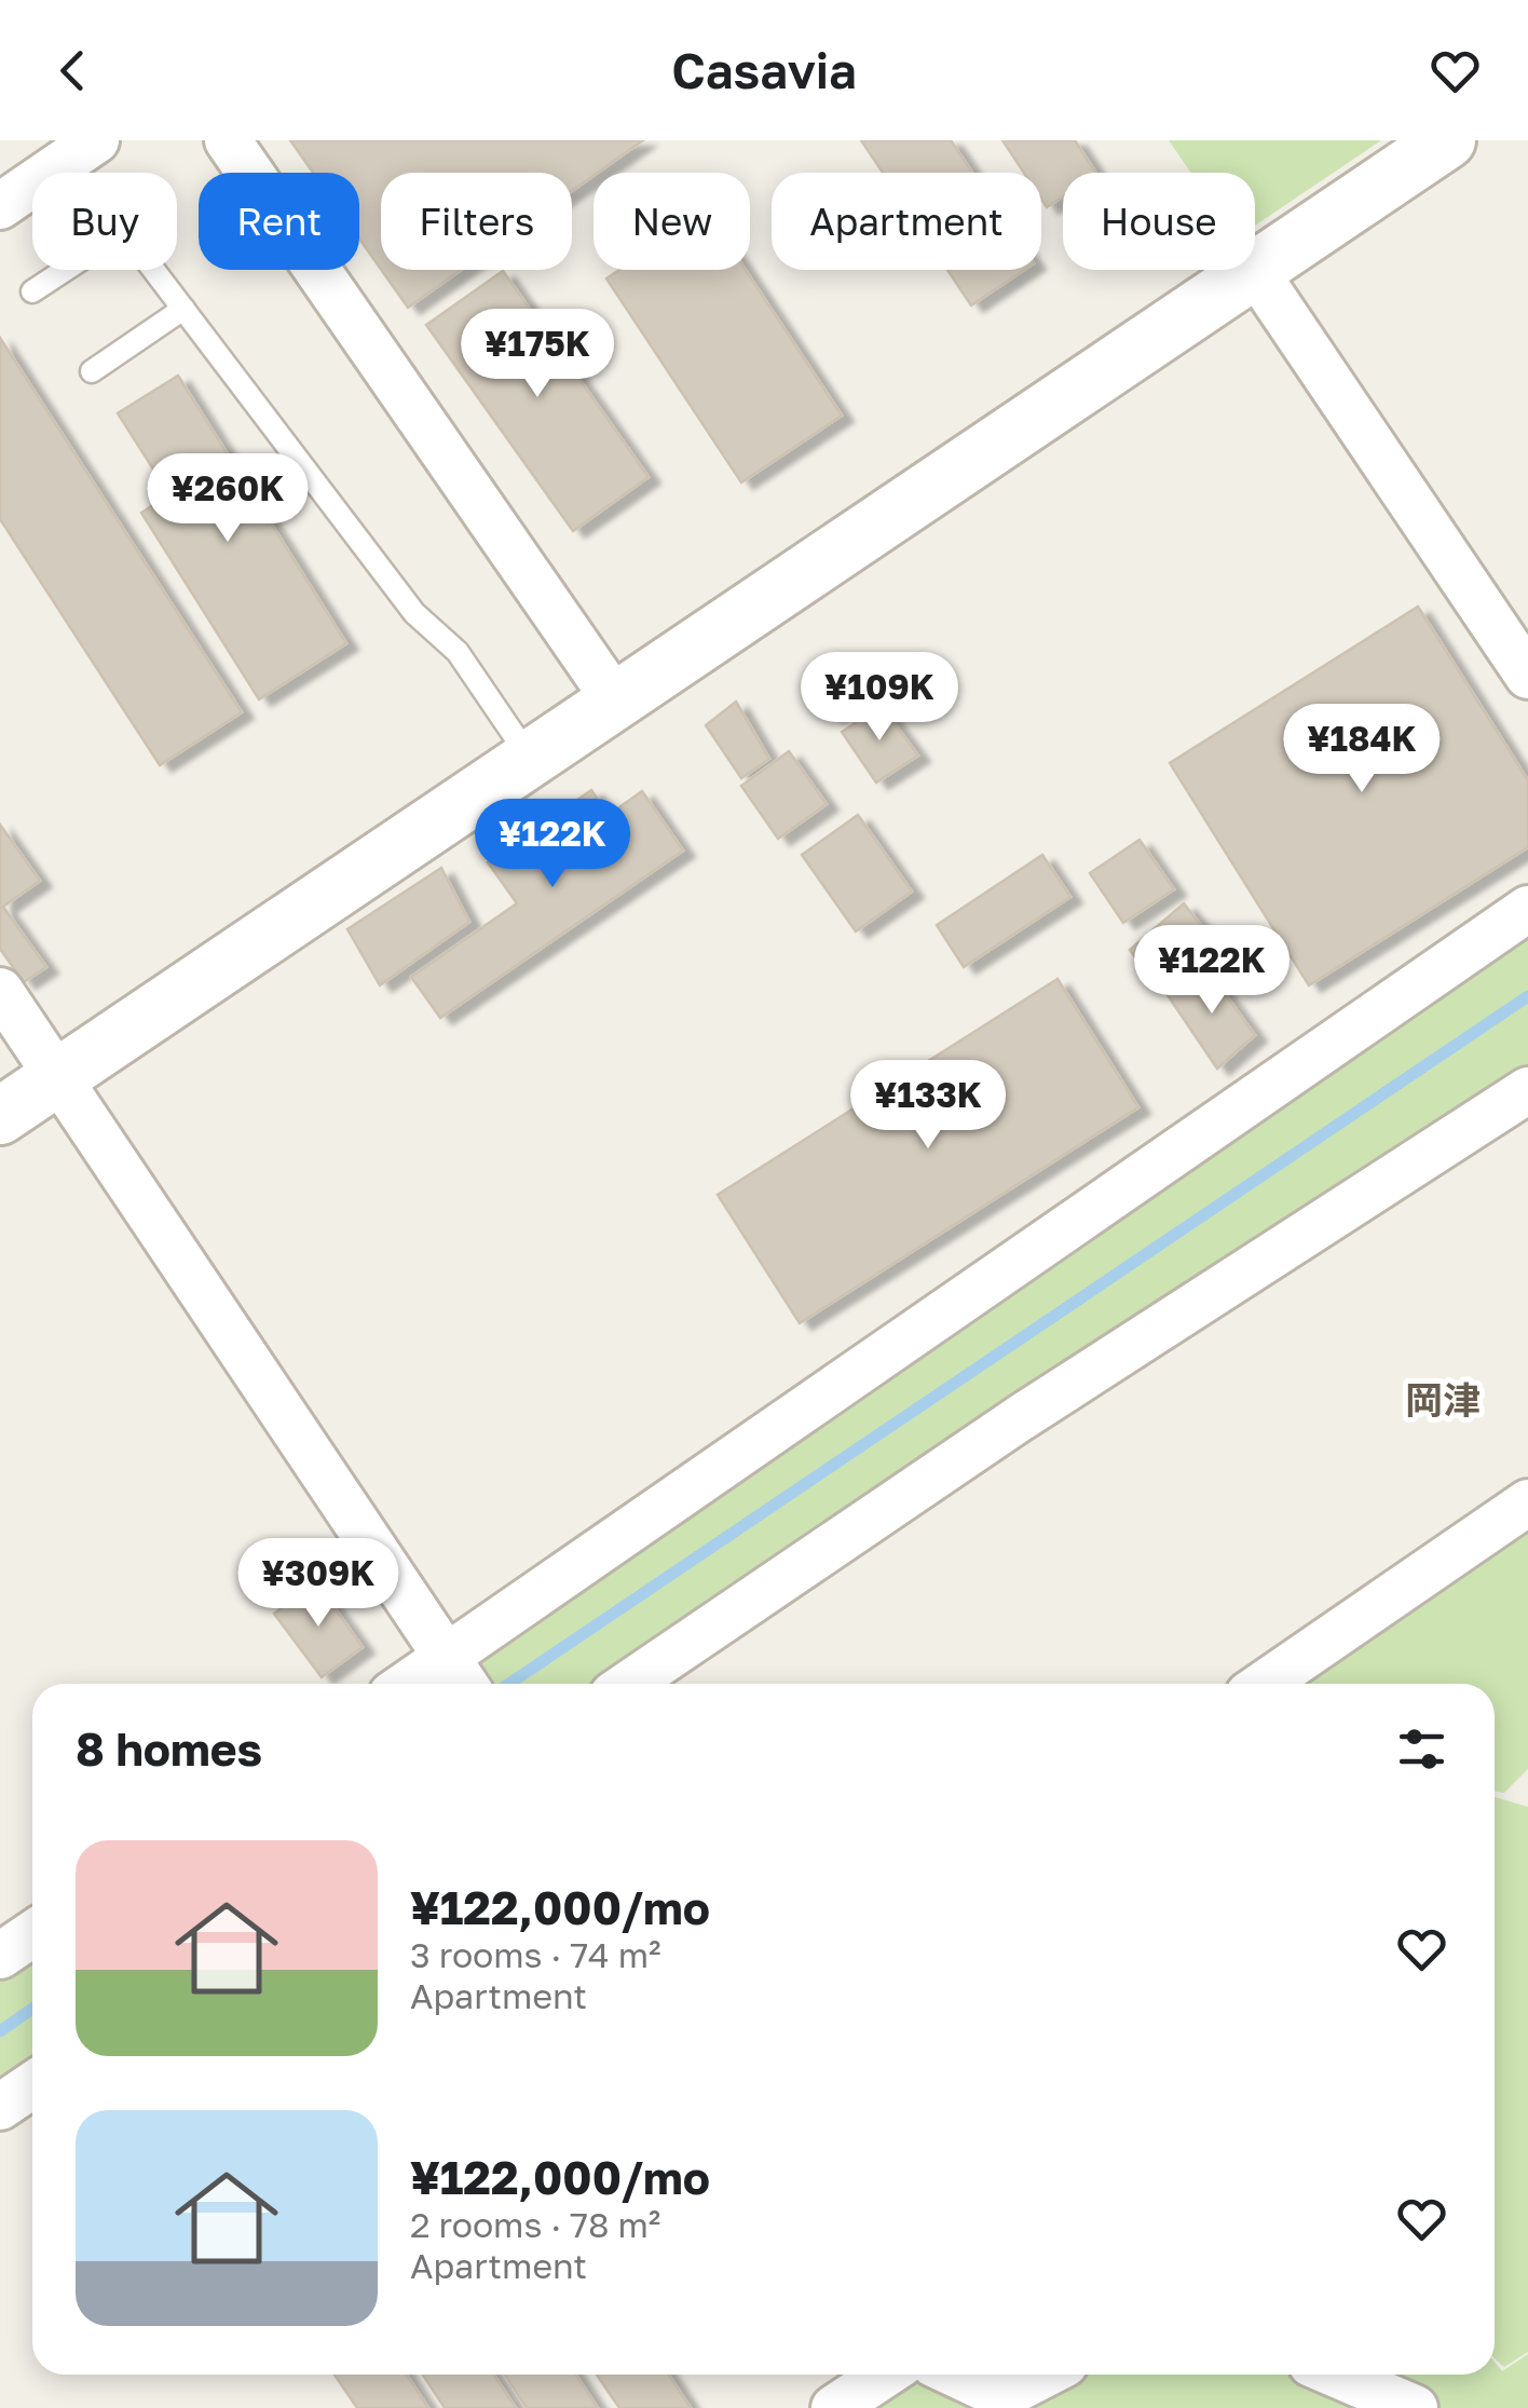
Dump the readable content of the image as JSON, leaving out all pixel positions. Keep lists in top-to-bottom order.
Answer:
{
  "districts": ["岡津"],
  "page": {
    "header": "Casavia",
    "chip": [
      "Buy",
      "Rent",
      "Filters",
      "New",
      "Apartment",
      "House"
    ],
    "price": [
      "¥175K",
      "¥260K",
      "¥109K",
      "¥184K",
      "¥122K",
      "¥122K",
      "¥133K",
      "¥309K"
    ],
    "heading": "8 homes",
    "list": [
      {
        "name": "¥122,000/mo",
        "note": "3 rooms · 74 m² · Apartment"
      },
      {
        "name": "¥122,000/mo",
        "note": "2 rooms · 78 m² · Apartment"
      }
    ]
  }
}
